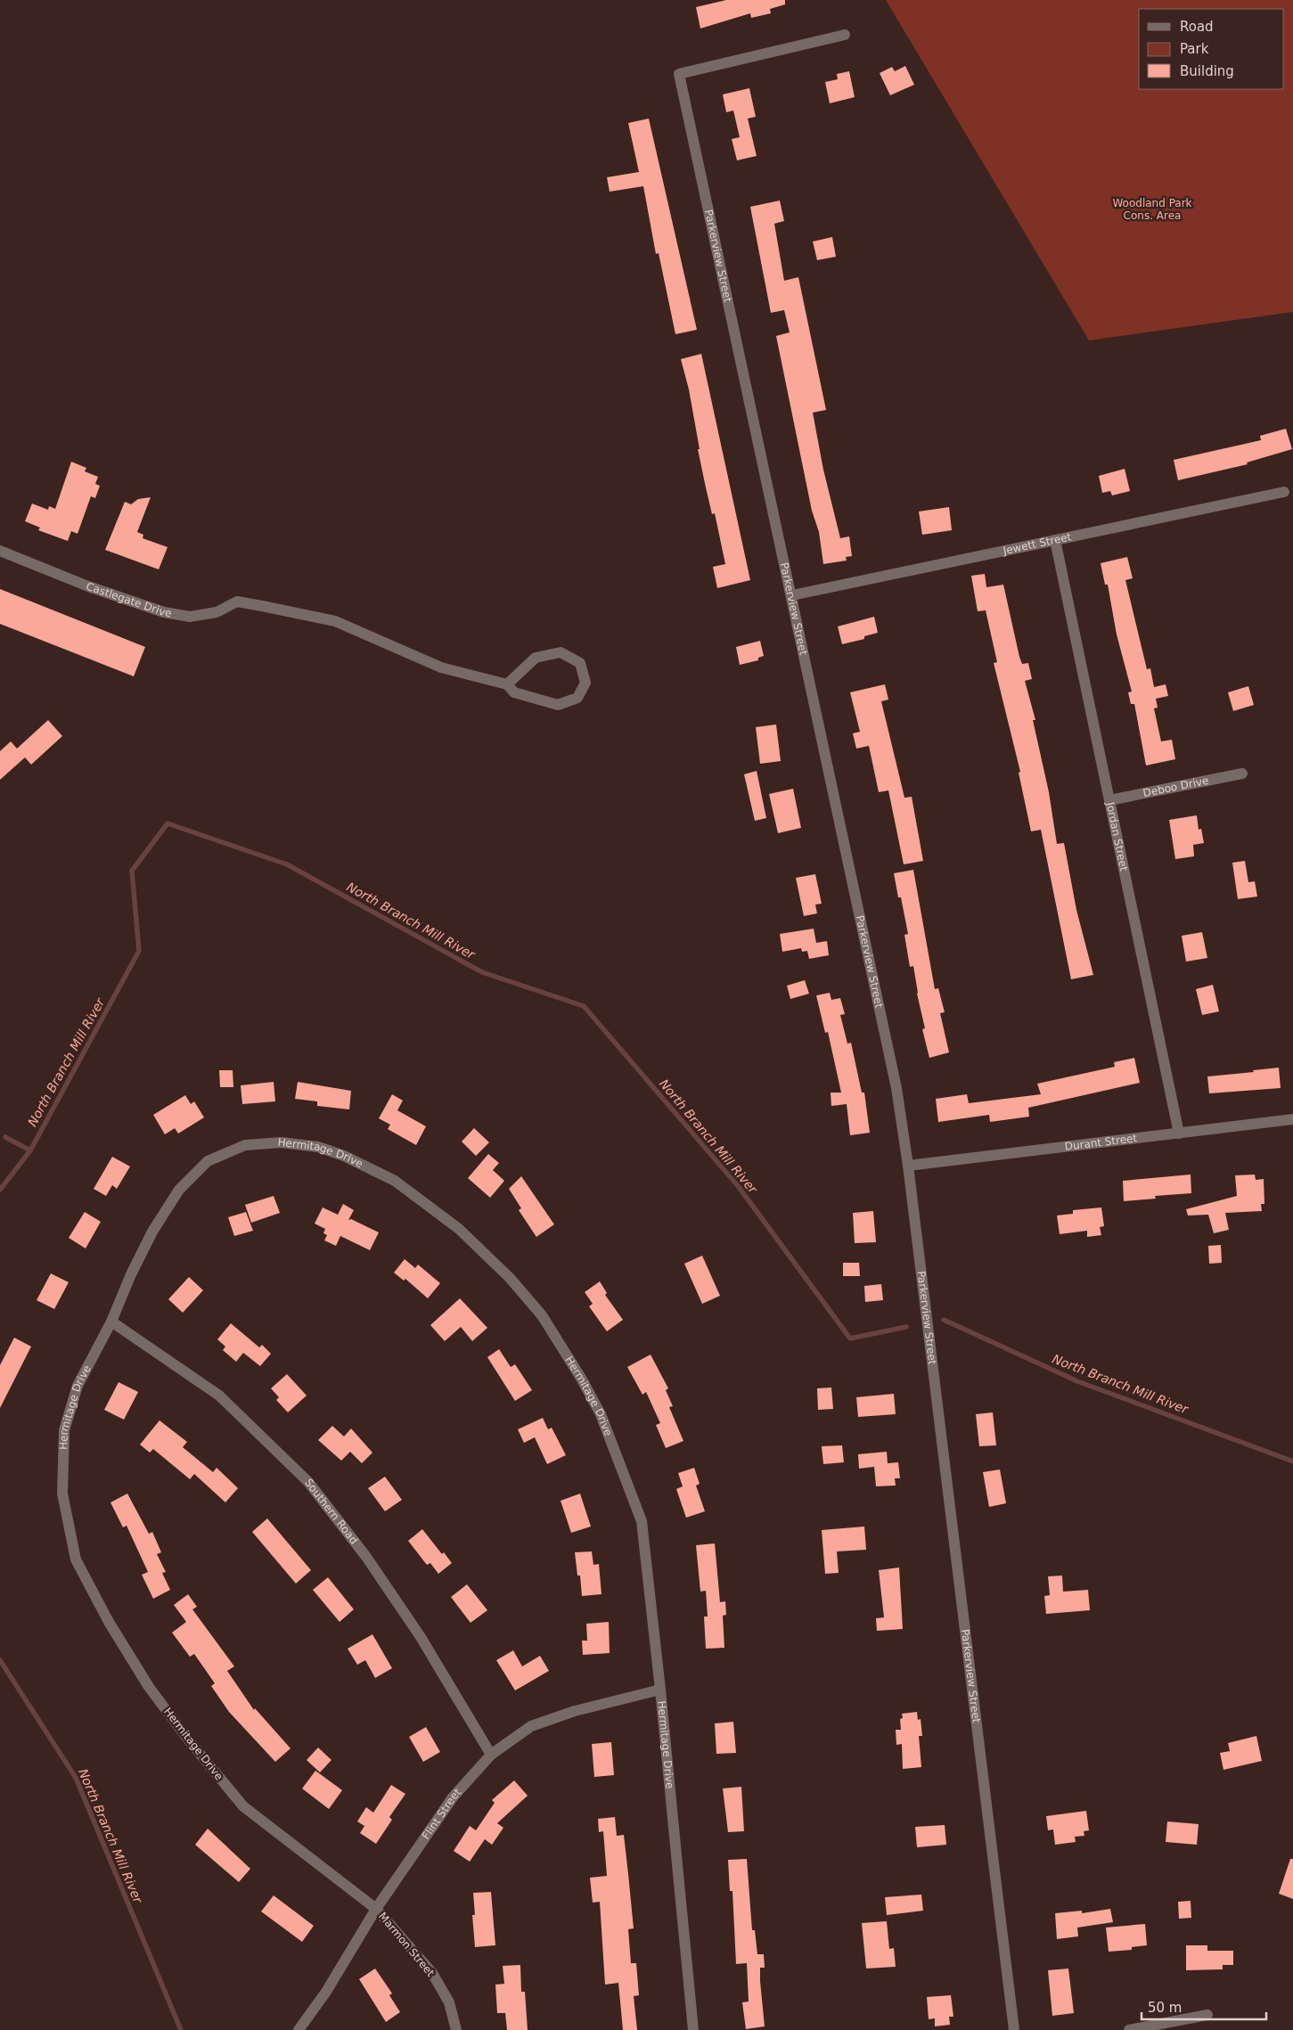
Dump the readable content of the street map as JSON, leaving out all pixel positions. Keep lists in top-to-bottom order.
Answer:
{
  "streets": {
    "street": [
      "Parkerview Street",
      "Jewett Street",
      "Castlegate Drive",
      "Deboo Drive",
      "Jordan Street",
      "Durant Street",
      "Hermitage Drive",
      "Southern Road",
      "Flint Street",
      "Marmon Street"
    ]
  },
  "crossings": [
    ["Parkerview Street", "Jewett Street"],
    ["Parkerview Street", "Durant Street"],
    ["Jewett Street", "Jordan Street"],
    ["Deboo Drive", "Jordan Street"],
    ["Jordan Street", "Durant Street"],
    ["Hermitage Drive", "Southern Road"],
    ["Hermitage Drive", "Flint Street"],
    ["Hermitage Drive", "Marmon Street"],
    ["Southern Road", "Flint Street"],
    ["Flint Street", "Marmon Street"]
  ],
  "water": ["North Branch Mill River"],
  "parks": ["Woodland Park Cons. Area"],
  "legend": ["Road", "Park", "Building"],
  "scale_bar": "50 m"
}
